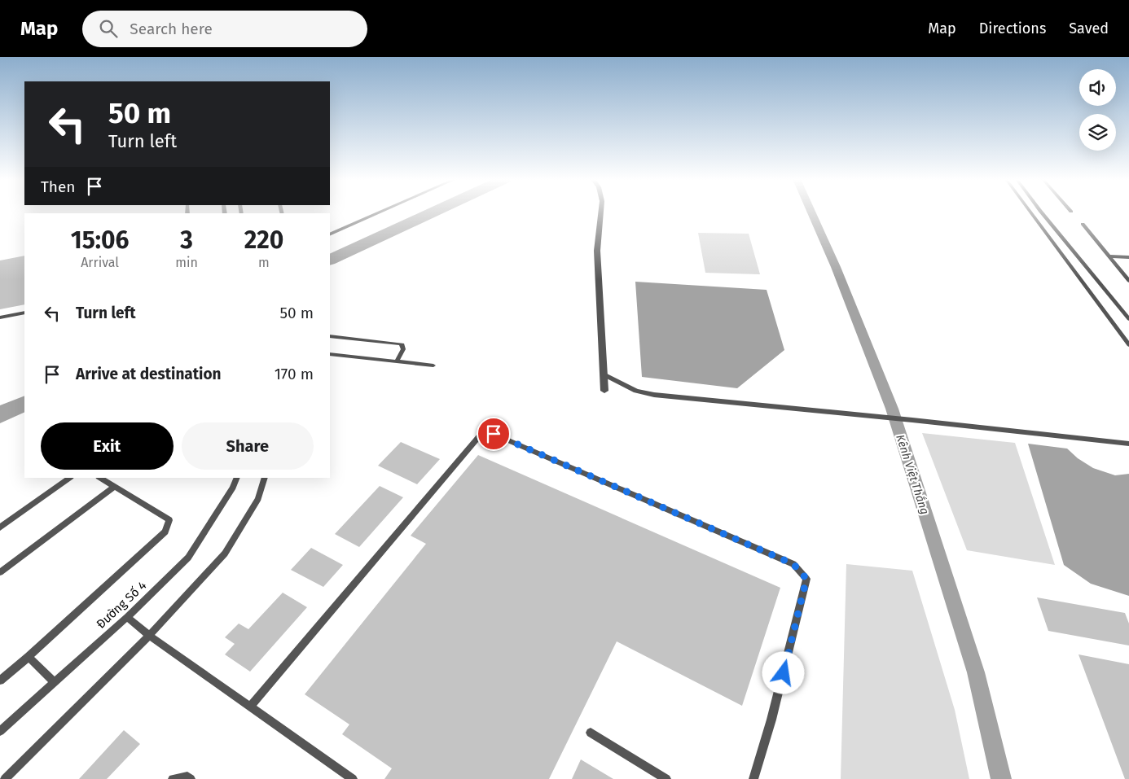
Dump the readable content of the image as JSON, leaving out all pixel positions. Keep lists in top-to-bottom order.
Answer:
{
  "streets": {
    "lane": ["Đường Số 4"]
  },
  "water": ["Kênh Việt Thắng"],
  "page": {
    "header": "Map",
    "search": "Search here",
    "nav": ["Map", "Directions", "Saved"],
    "turn": ["50 m", "Turn left"],
    "then": "Then",
    "eta": [
      "15:06",
      "Arrival",
      "3",
      "min",
      "220",
      "m"
    ],
    "list": [
      {
        "name": "Turn left",
        "value": "50 m"
      },
      {
        "name": "Arrive at destination",
        "value": "170 m"
      }
    ],
    "buttons": ["Exit", "Share"]
  }
}
